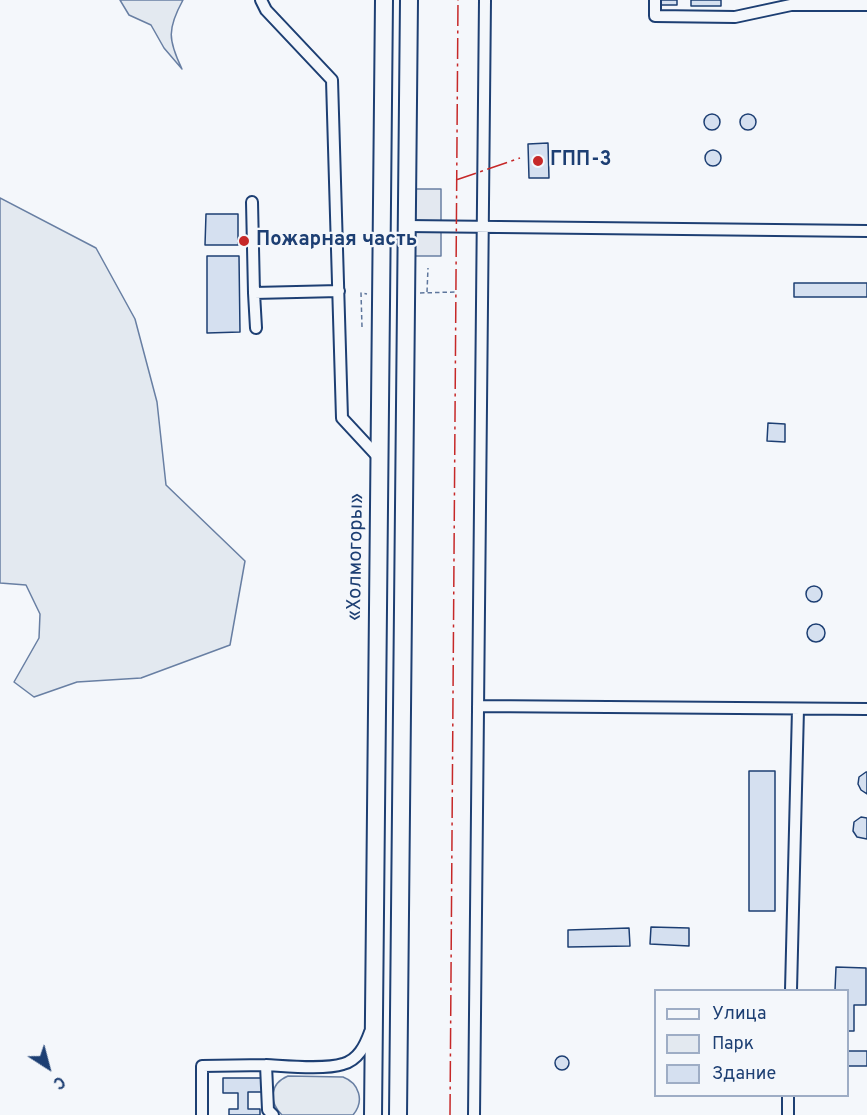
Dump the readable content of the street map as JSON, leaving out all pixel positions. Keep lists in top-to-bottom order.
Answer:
{
  "streets": {
    "highway": ["«Холмогоры»"]
  },
  "places": ["ГПП-3", "Пожарная часть"],
  "legend": ["Улица", "Парк", "Здание"],
  "north": "bottom right"
}
